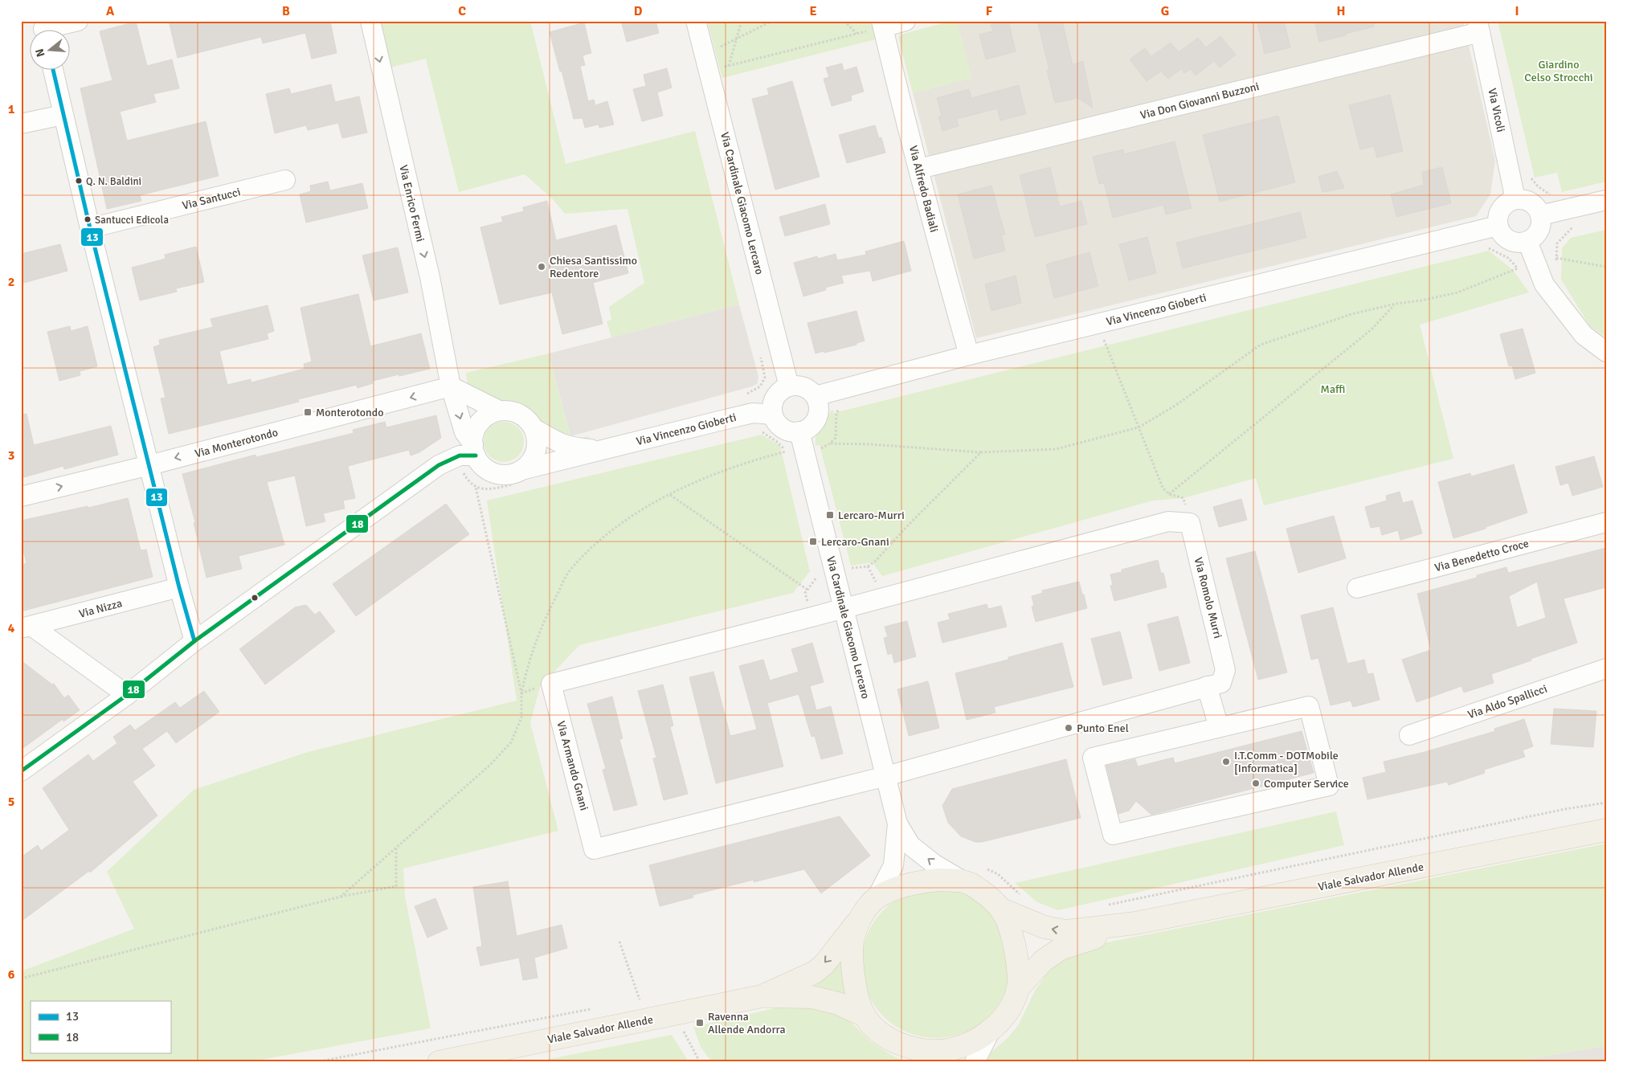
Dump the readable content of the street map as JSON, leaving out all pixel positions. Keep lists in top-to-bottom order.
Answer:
{
  "streets": {
    "main road": ["Viale Salvador Allende"],
    "street": [
      "Via Don Giovanni Buzzoni",
      "Via Vicoli",
      "Via Alfredo Badiali",
      "Via Santucci",
      "Via Enrico Fermi",
      "Via Cardinale Giacomo Lercaro",
      "Via Vincenzo Gioberti",
      "Via Monterotondo",
      "Via Benedetto Croce",
      "Via Romolo Murri",
      "Via Nizza",
      "Via Aldo Spallicci",
      "Via Armando Gnani"
    ]
  },
  "crossings": [
    ["Via Don Giovanni Buzzoni", "Via Vicoli"],
    ["Via Don Giovanni Buzzoni", "Via Alfredo Badiali"],
    ["Via Vicoli", "Via Vincenzo Gioberti"],
    ["Via Alfredo Badiali", "Via Vincenzo Gioberti"],
    ["Via Enrico Fermi", "Via Vincenzo Gioberti"],
    ["Via Enrico Fermi", "Via Monterotondo"],
    ["Via Cardinale Giacomo Lercaro", "Via Vincenzo Gioberti"],
    ["Via Cardinale Giacomo Lercaro", "Via Romolo Murri"],
    ["Via Cardinale Giacomo Lercaro", "Via Armando Gnani"],
    ["Via Cardinale Giacomo Lercaro", "Viale Salvador Allende"],
    ["Via Romolo Murri", "Via Armando Gnani"]
  ],
  "one_way": ["Via Enrico Fermi"],
  "parks": ["Giardino Celso Strocchi", "Maffi"],
  "places": {
    "other": [
      "Q. N. Baldini",
      "Santucci Edicola",
      "Chiesa Santissimo Redentore",
      "Punto Enel",
      "I.T.Comm - DOTMobile [Informatica]",
      "Computer Service"
    ],
    "transit": [
      "Monterotondo",
      "Lercaro-Murri",
      "Lercaro-Gnani",
      "Ravenna Allende Andorra"
    ]
  },
  "lines": ["transit line 13", "transit line 18"],
  "legend": ["13", "18"],
  "north": "left",
  "grid": {
    "columns": [
      "A",
      "B",
      "C",
      "D",
      "E",
      "F",
      "G",
      "H",
      "I"
    ],
    "rows": [
      "1",
      "2",
      "3",
      "4",
      "5",
      "6"
    ]
  }
}
